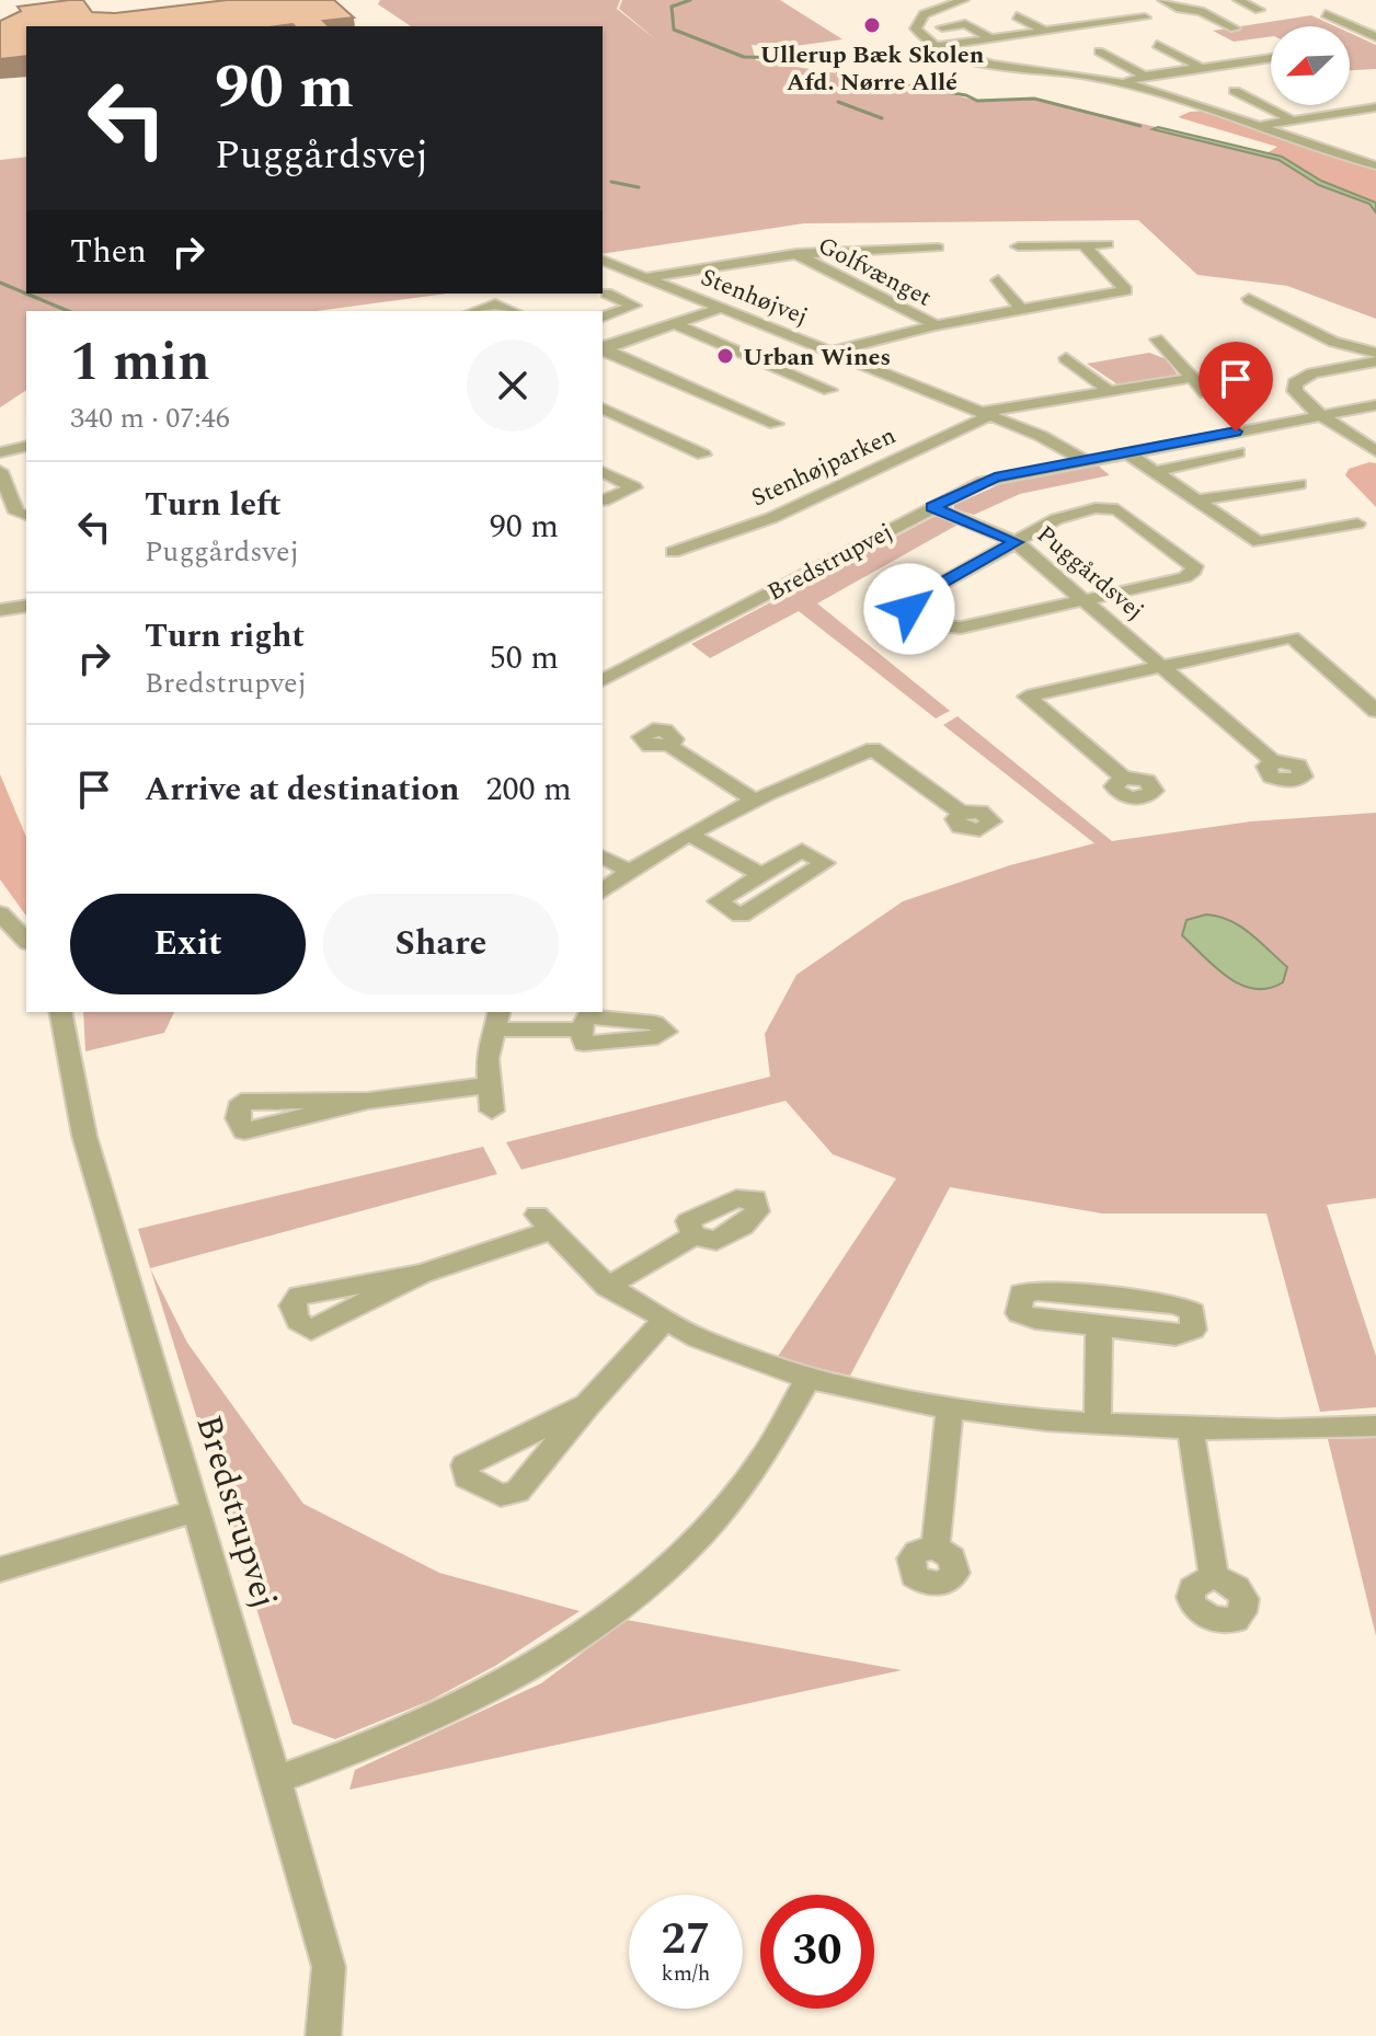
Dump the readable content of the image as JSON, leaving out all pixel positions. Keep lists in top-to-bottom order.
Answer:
{
  "streets": {
    "street": [
      "Golfvænget",
      "Stenhøjvej",
      "Stenhøjparken",
      "Bredstrupvej",
      "Puggårdsvej"
    ]
  },
  "crossings": [
    ["Golfvænget", "Stenhøjvej"],
    ["Stenhøjvej", "Stenhøjparken"],
    ["Stenhøjvej", "Bredstrupvej"],
    ["Bredstrupvej", "Puggårdsvej"]
  ],
  "places": ["Ullerup Bæk Skolen Afd. Nørre Allé", "Urban Wines"],
  "north": "bottom left",
  "page": {
    "turn": ["90 m", "Puggårdsvej"],
    "then": "Then",
    "heading": ["1 min", "340 m · 07:46"],
    "list": [
      {
        "name": "Turn left",
        "note": "Puggårdsvej",
        "value": "90 m"
      },
      {
        "name": "Turn right",
        "note": "Bredstrupvej",
        "value": "50 m"
      },
      {
        "name": "Arrive at destination",
        "value": "200 m"
      }
    ],
    "buttons": ["Exit", "Share"],
    "speed": "27 km/h",
    "limit": "30"
  }
}
